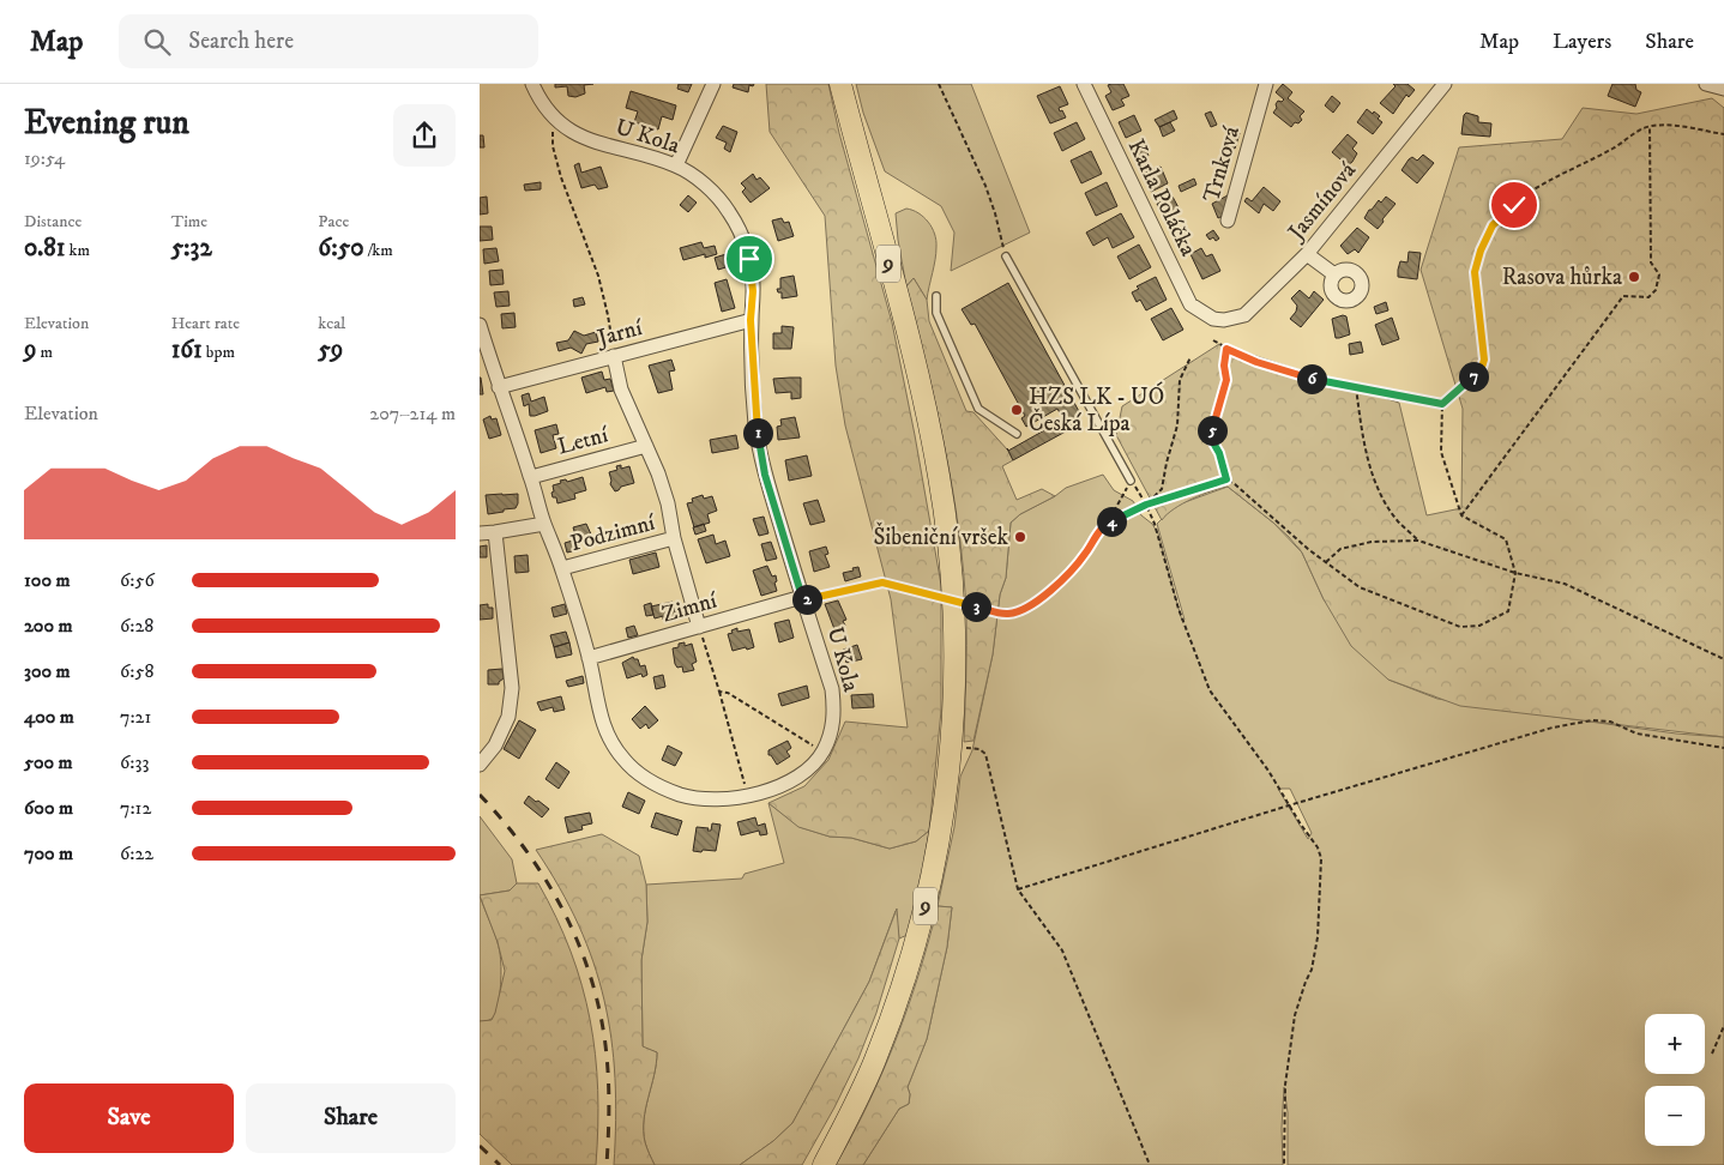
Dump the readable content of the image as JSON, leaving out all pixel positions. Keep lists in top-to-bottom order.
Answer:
{
  "streets": {
    "main road": ["9"],
    "street": [
      "U Kola",
      "Trnková",
      "Karla Poláčka",
      "Jasmínová",
      "Jarní",
      "Letní",
      "Podzimní",
      "Zimní"
    ]
  },
  "crossings": [
    ["U Kola", "Jarní"],
    ["U Kola", "Letní"],
    ["U Kola", "Podzimní"],
    ["U Kola", "Zimní"],
    ["Karla Poláčka", "Jasmínová"]
  ],
  "places": ["Rasova hůrka", "HZS LK - UÓ Česká Lípa", "Šibeniční vršek"],
  "page": {
    "header": "Map",
    "search": "Search here",
    "nav": ["Map", "Layers", "Share"],
    "heading": ["Evening run", "19:54"],
    "stats": [
      ["Distance", "0.81 km"],
      ["Time", "5:32"],
      ["Pace", "6:50 /km"],
      ["Elevation", "9 m"],
      ["Heart rate", "161 bpm"],
      ["kcal", "59"]
    ],
    "pins": [
      "7",
      "6",
      "5",
      "1",
      "4",
      "2",
      "3"
    ],
    "chart": ["Elevation", "207–214 m"],
    "list": [
      {
        "name": "100 m",
        "note": "6:56"
      },
      {
        "name": "200 m",
        "note": "6:28"
      },
      {
        "name": "300 m",
        "note": "6:58"
      },
      {
        "name": "400 m",
        "note": "7:21"
      },
      {
        "name": "500 m",
        "note": "6:33"
      },
      {
        "name": "600 m",
        "note": "7:12"
      },
      {
        "name": "700 m",
        "note": "6:22"
      }
    ],
    "map_buttons": ["+", "−"],
    "buttons": ["Save", "Share"]
  }
}
